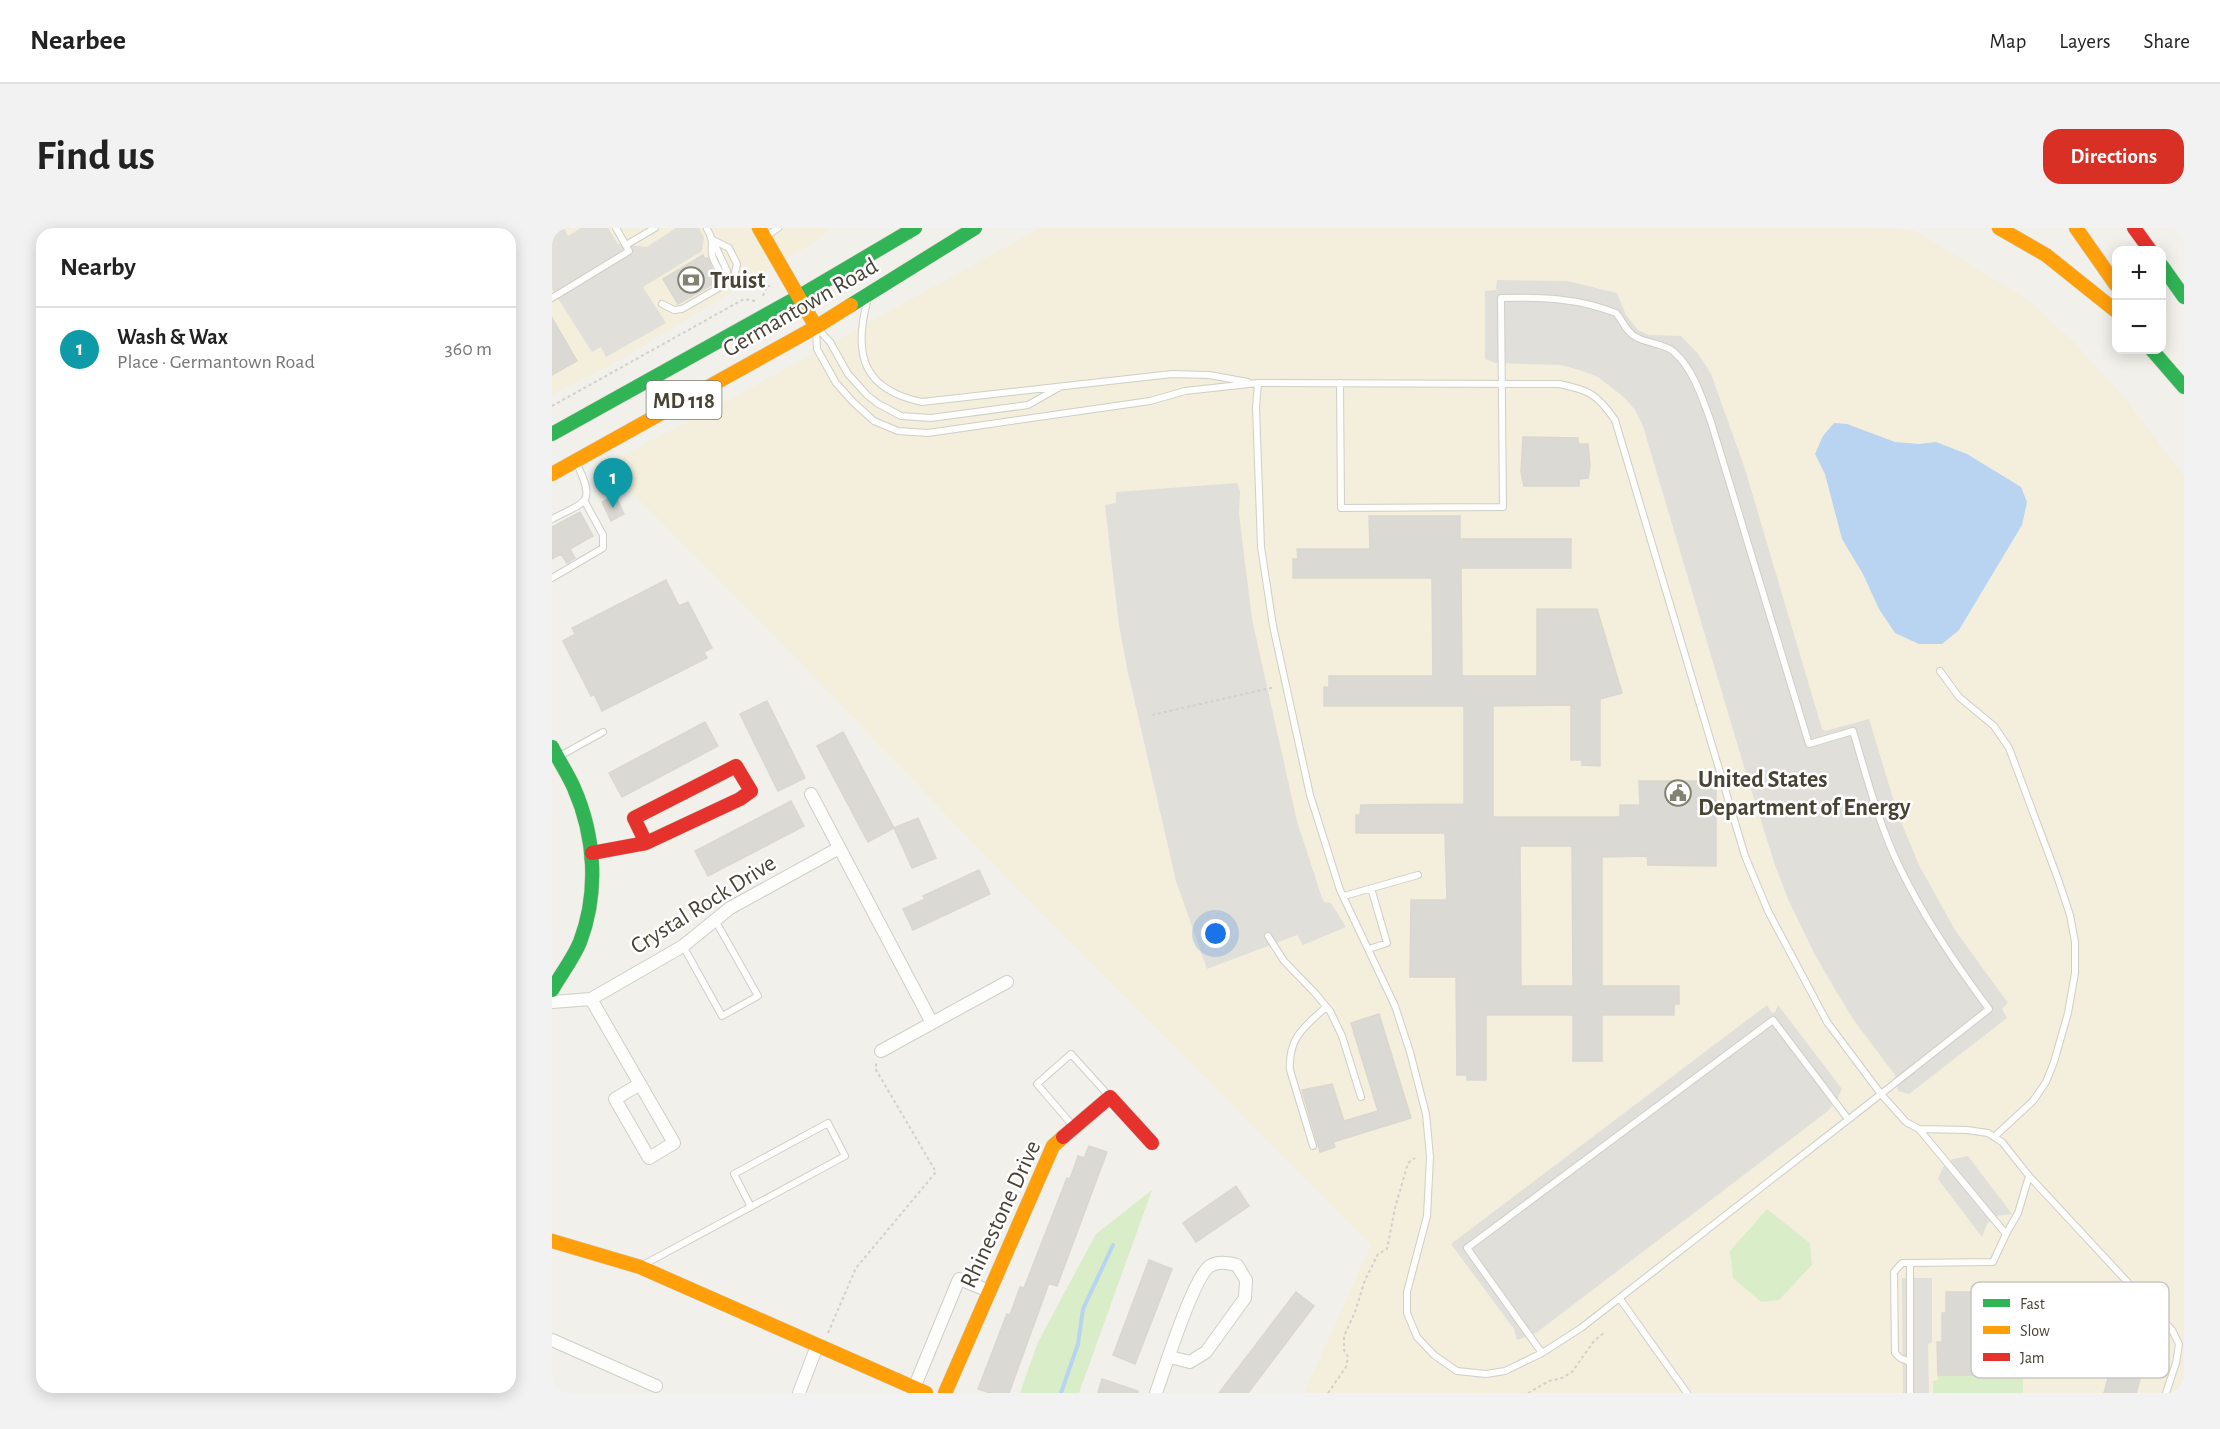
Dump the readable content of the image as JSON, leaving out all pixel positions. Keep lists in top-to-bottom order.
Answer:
{
  "streets": {
    "main road": ["Germantown Road", "MD 118", "Rhinestone Drive"],
    "street": ["Crystal Rock Drive"]
  },
  "places": {
    "bank": ["Truist"],
    "public building": ["United States Department of Energy"]
  },
  "legend": ["Fast", "Slow", "Jam"],
  "page": {
    "header": "Nearbee",
    "nav": ["Map", "Layers", "Share"],
    "buttons": "Directions",
    "title": "Find us",
    "heading": "Nearby",
    "map_buttons": ["+", "−"],
    "list": [
      {
        "mark": "1",
        "name": "Wash & Wax",
        "note": "Place · Germantown Road",
        "value": "360 m"
      }
    ],
    "pins": "1"
  }
}
